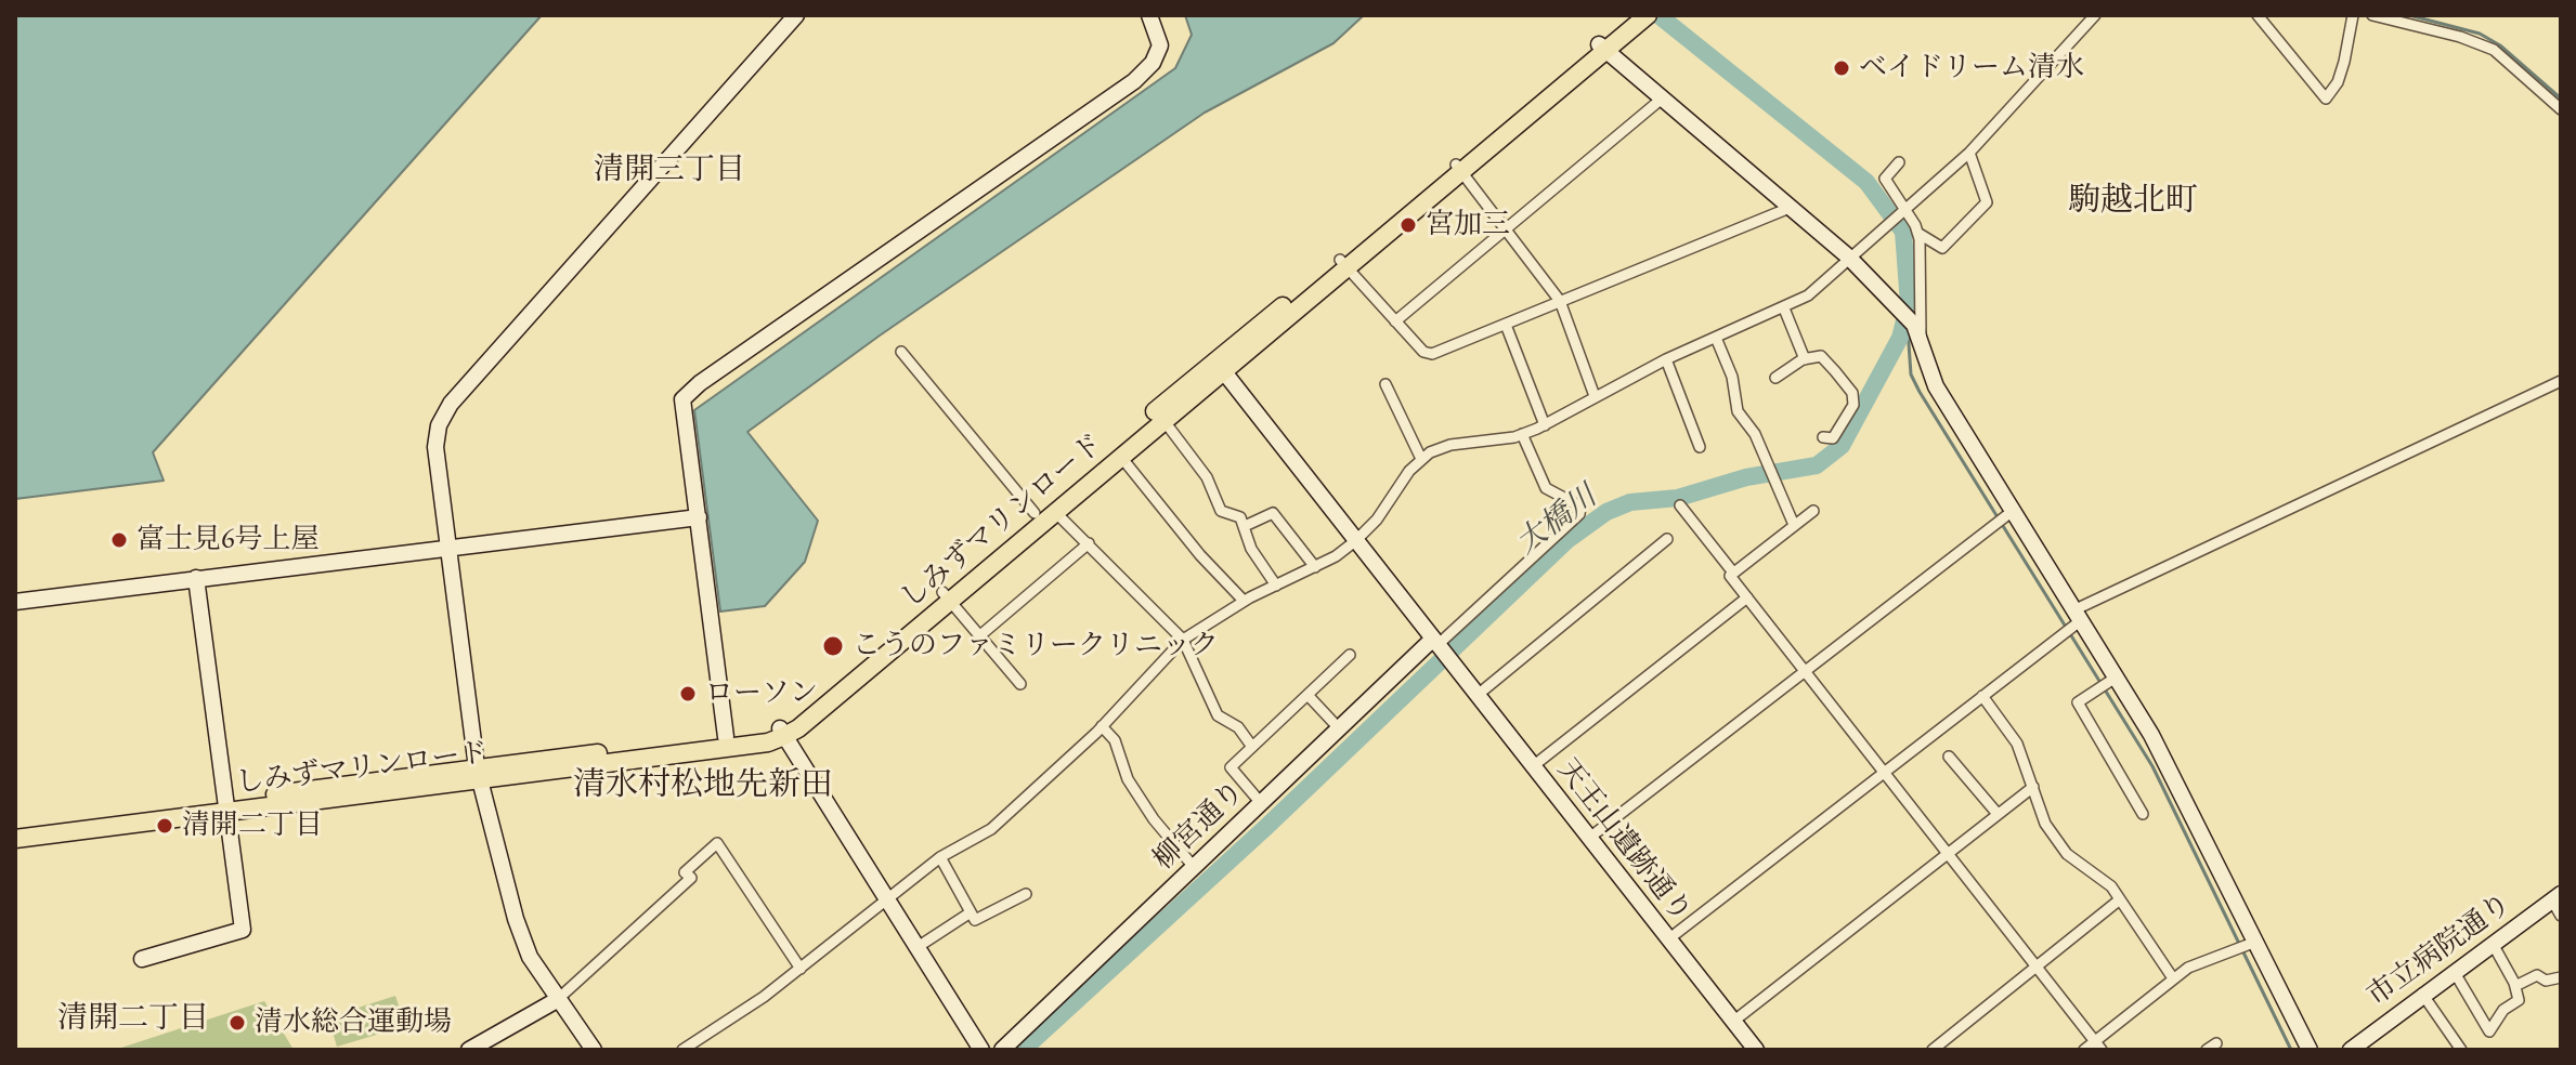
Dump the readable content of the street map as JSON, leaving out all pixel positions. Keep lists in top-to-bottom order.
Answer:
{
  "streets": {
    "highway": ["しみずマリンロード"],
    "street": ["柳宮通り", "天王山遺跡通り", "市立病院通り"]
  },
  "crossings": [
    ["柳宮通り", "天王山遺跡通り"]
  ],
  "districts": [
    "清開三丁目",
    "駒越北町",
    "清水村松地先新田",
    "清開二丁目"
  ],
  "water": ["大橋川"],
  "places": [
    "ベイドリーム清水",
    "宮加三",
    "富士見6号上屋",
    "こうのファミリークリニック",
    "ローソン",
    "清開二丁目",
    "清水総合運動場"
  ]
}
